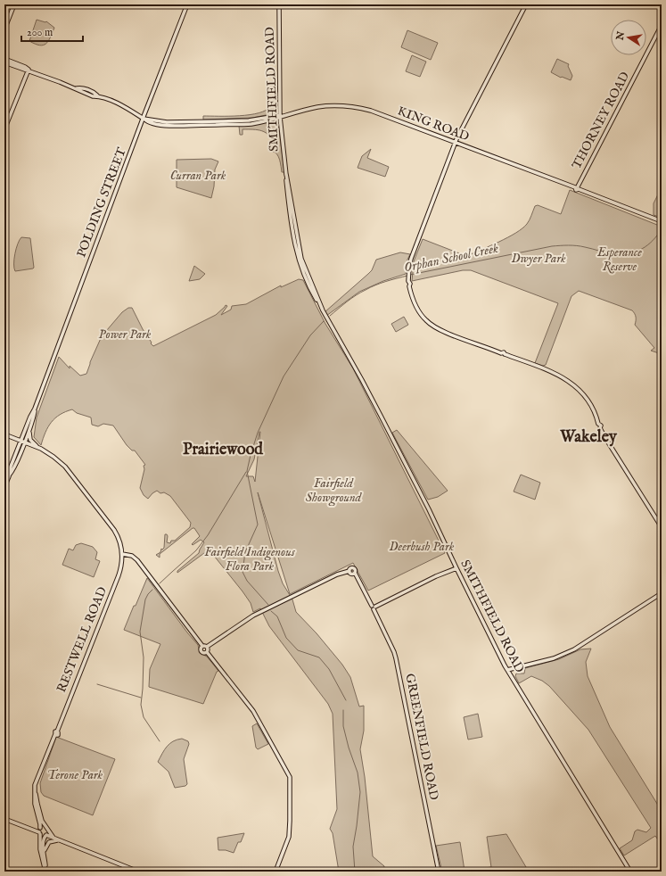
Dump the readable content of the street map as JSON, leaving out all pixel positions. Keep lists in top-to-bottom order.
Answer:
{
  "streets": {
    "main road": [
      "SMITHFIELD ROAD",
      "THORNEY ROAD",
      "KING ROAD",
      "POLDING STREET",
      "RESTWELL ROAD",
      "GREENFIELD ROAD"
    ]
  },
  "crossings": [
    ["SMITHFIELD ROAD", "KING ROAD"],
    ["THORNEY ROAD", "KING ROAD"],
    ["KING ROAD", "POLDING STREET"]
  ],
  "districts": ["Wakeley", "Prairiewood"],
  "water": ["Orphan School Creek"],
  "parks": [
    "Curran Park",
    "Esperance Reserve",
    "Dwyer Park",
    "Power Park",
    "Fairfield Showground",
    "Deerbush Park",
    "Fairfield Indigenous Flora Park",
    "Terone Park"
  ],
  "scale_bar": "200 m",
  "north": "left"
}
